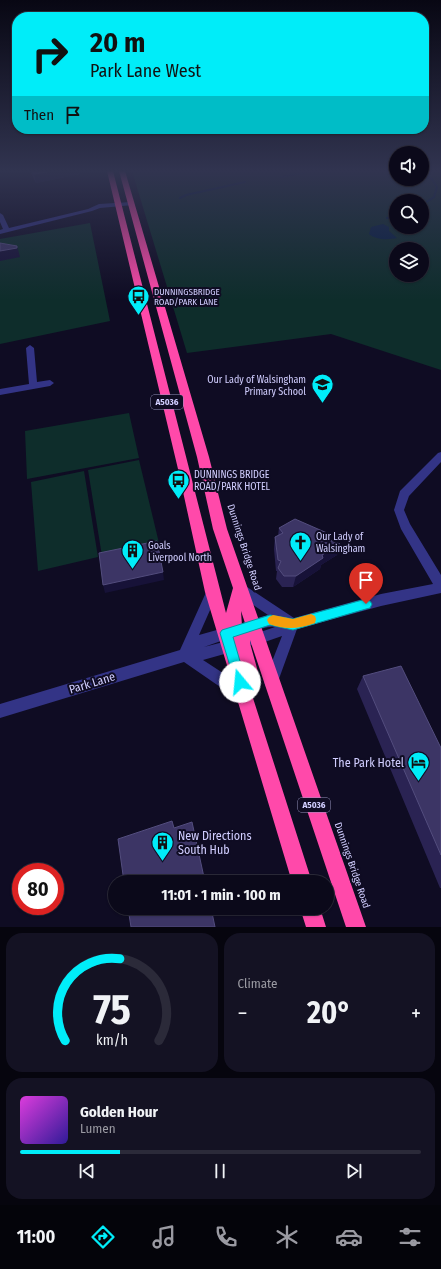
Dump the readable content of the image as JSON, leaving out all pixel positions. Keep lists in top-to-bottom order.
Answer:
{
  "streets": {
    "highway": ["A5036", "Dunnings Bridge Road"],
    "street": ["Park Lane"]
  },
  "crossings": [
    ["Dunnings Bridge Road", "Park Lane"]
  ],
  "places": {
    "bus stop": ["DUNNINGSBRIDGE ROAD/PARK LANE", "DUNNINGS BRIDGE ROAD/PARK HOTEL"],
    "school or university": ["Our Lady of Walsingham Primary School"],
    "church": ["Our Lady of Walsingham"],
    "building": ["Goals Liverpool North", "New Directions South Hub"],
    "hotel": ["The Park Hotel"]
  },
  "page": {
    "turn": ["20 m", "Park Lane West"],
    "then": "Then",
    "limit": "80",
    "trip": "11:01 · 1 min · 100 m",
    "tile": "Climate",
    "heat": ["−", "20°", "+"],
    "song": ["Golden Hour", "Lumen"],
    "tabs": "11:00",
    "gauge": ["75", "km/h"]
  }
}
